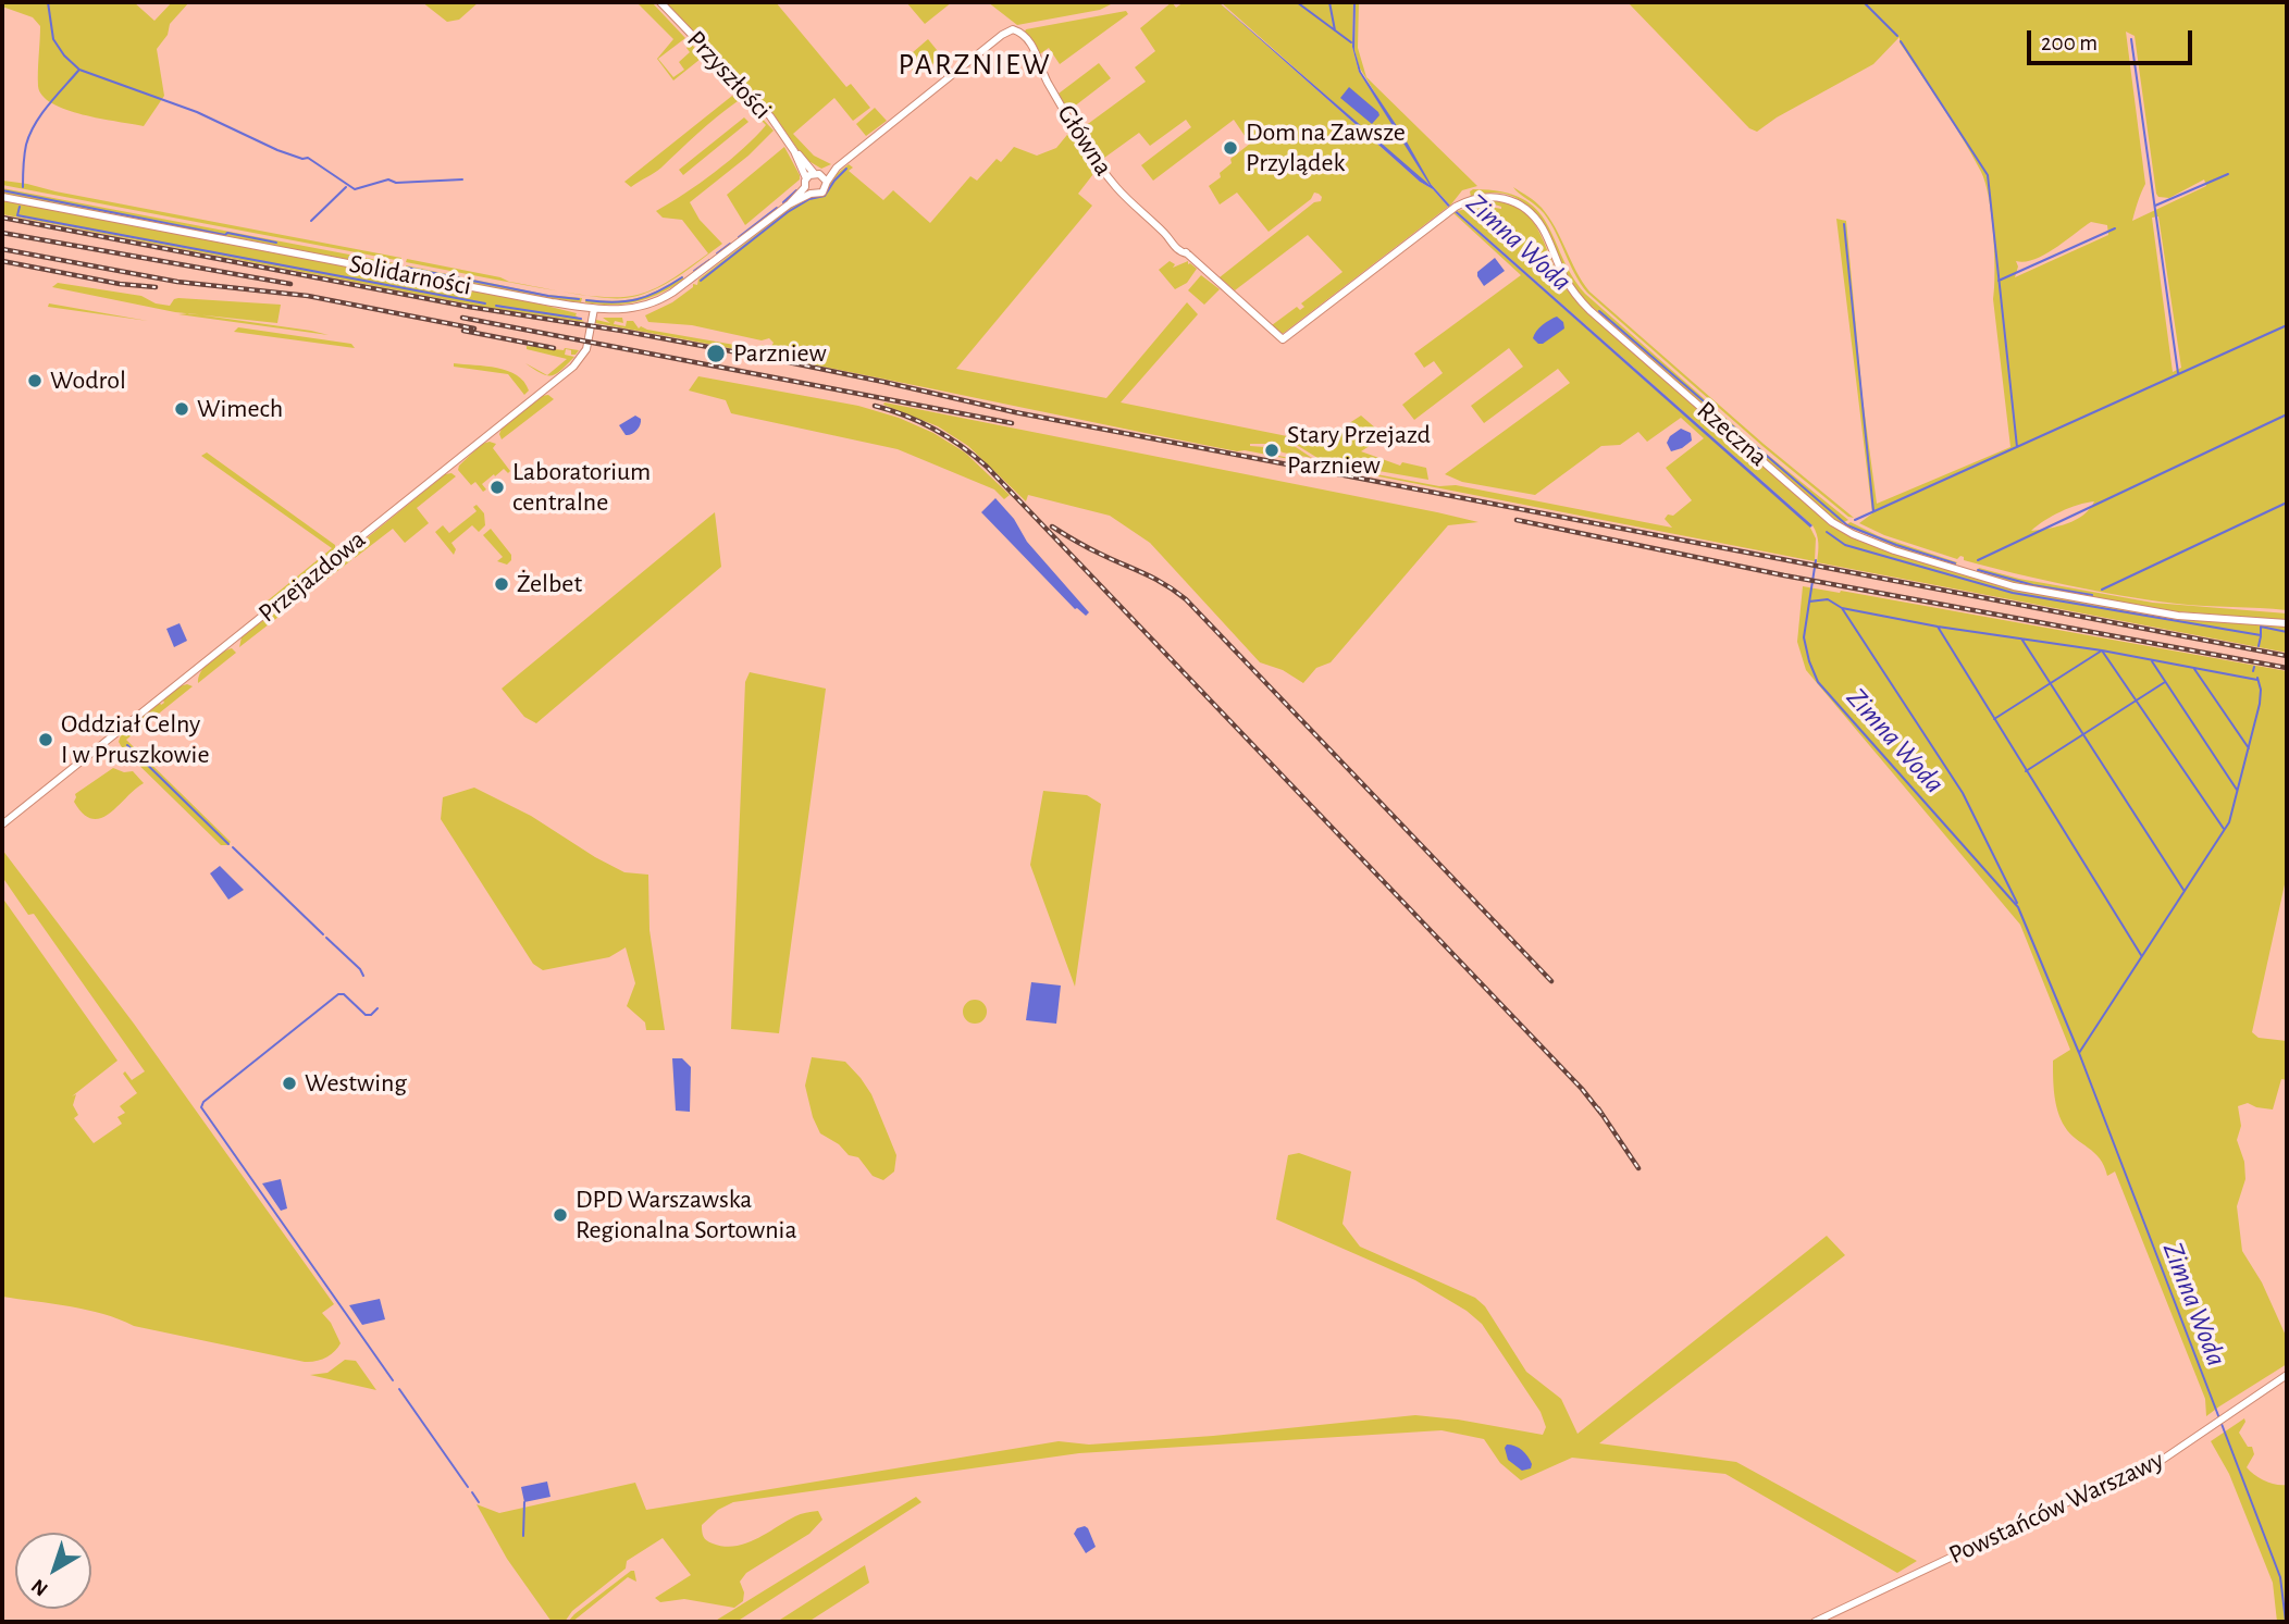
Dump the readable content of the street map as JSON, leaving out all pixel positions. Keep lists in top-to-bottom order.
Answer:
{
  "streets": {
    "street": [
      "Przyszłości",
      "Główna",
      "Solidarności",
      "Rzeczna",
      "Przejazdowa",
      "Powstańców Warszawy"
    ]
  },
  "crossings": [
    ["Przyszłości", "Solidarności"],
    ["Główna", "Rzeczna"],
    ["Solidarności", "Przejazdowa"]
  ],
  "districts": ["PARZNIEW"],
  "water": ["Zimna Woda"],
  "places": [
    "Dom na Zawsze Przylądek",
    "Parzniew",
    "Wodrol",
    "Wimech",
    "Stary Przejazd Parzniew",
    "Laboratorium centralne",
    "Żelbet",
    "Oddział Celny I w Pruszkowie",
    "Westwing",
    "DPD Warszawska Regionalna Sortownia"
  ],
  "scale_bar": "200 m",
  "north": "bottom left"
}
